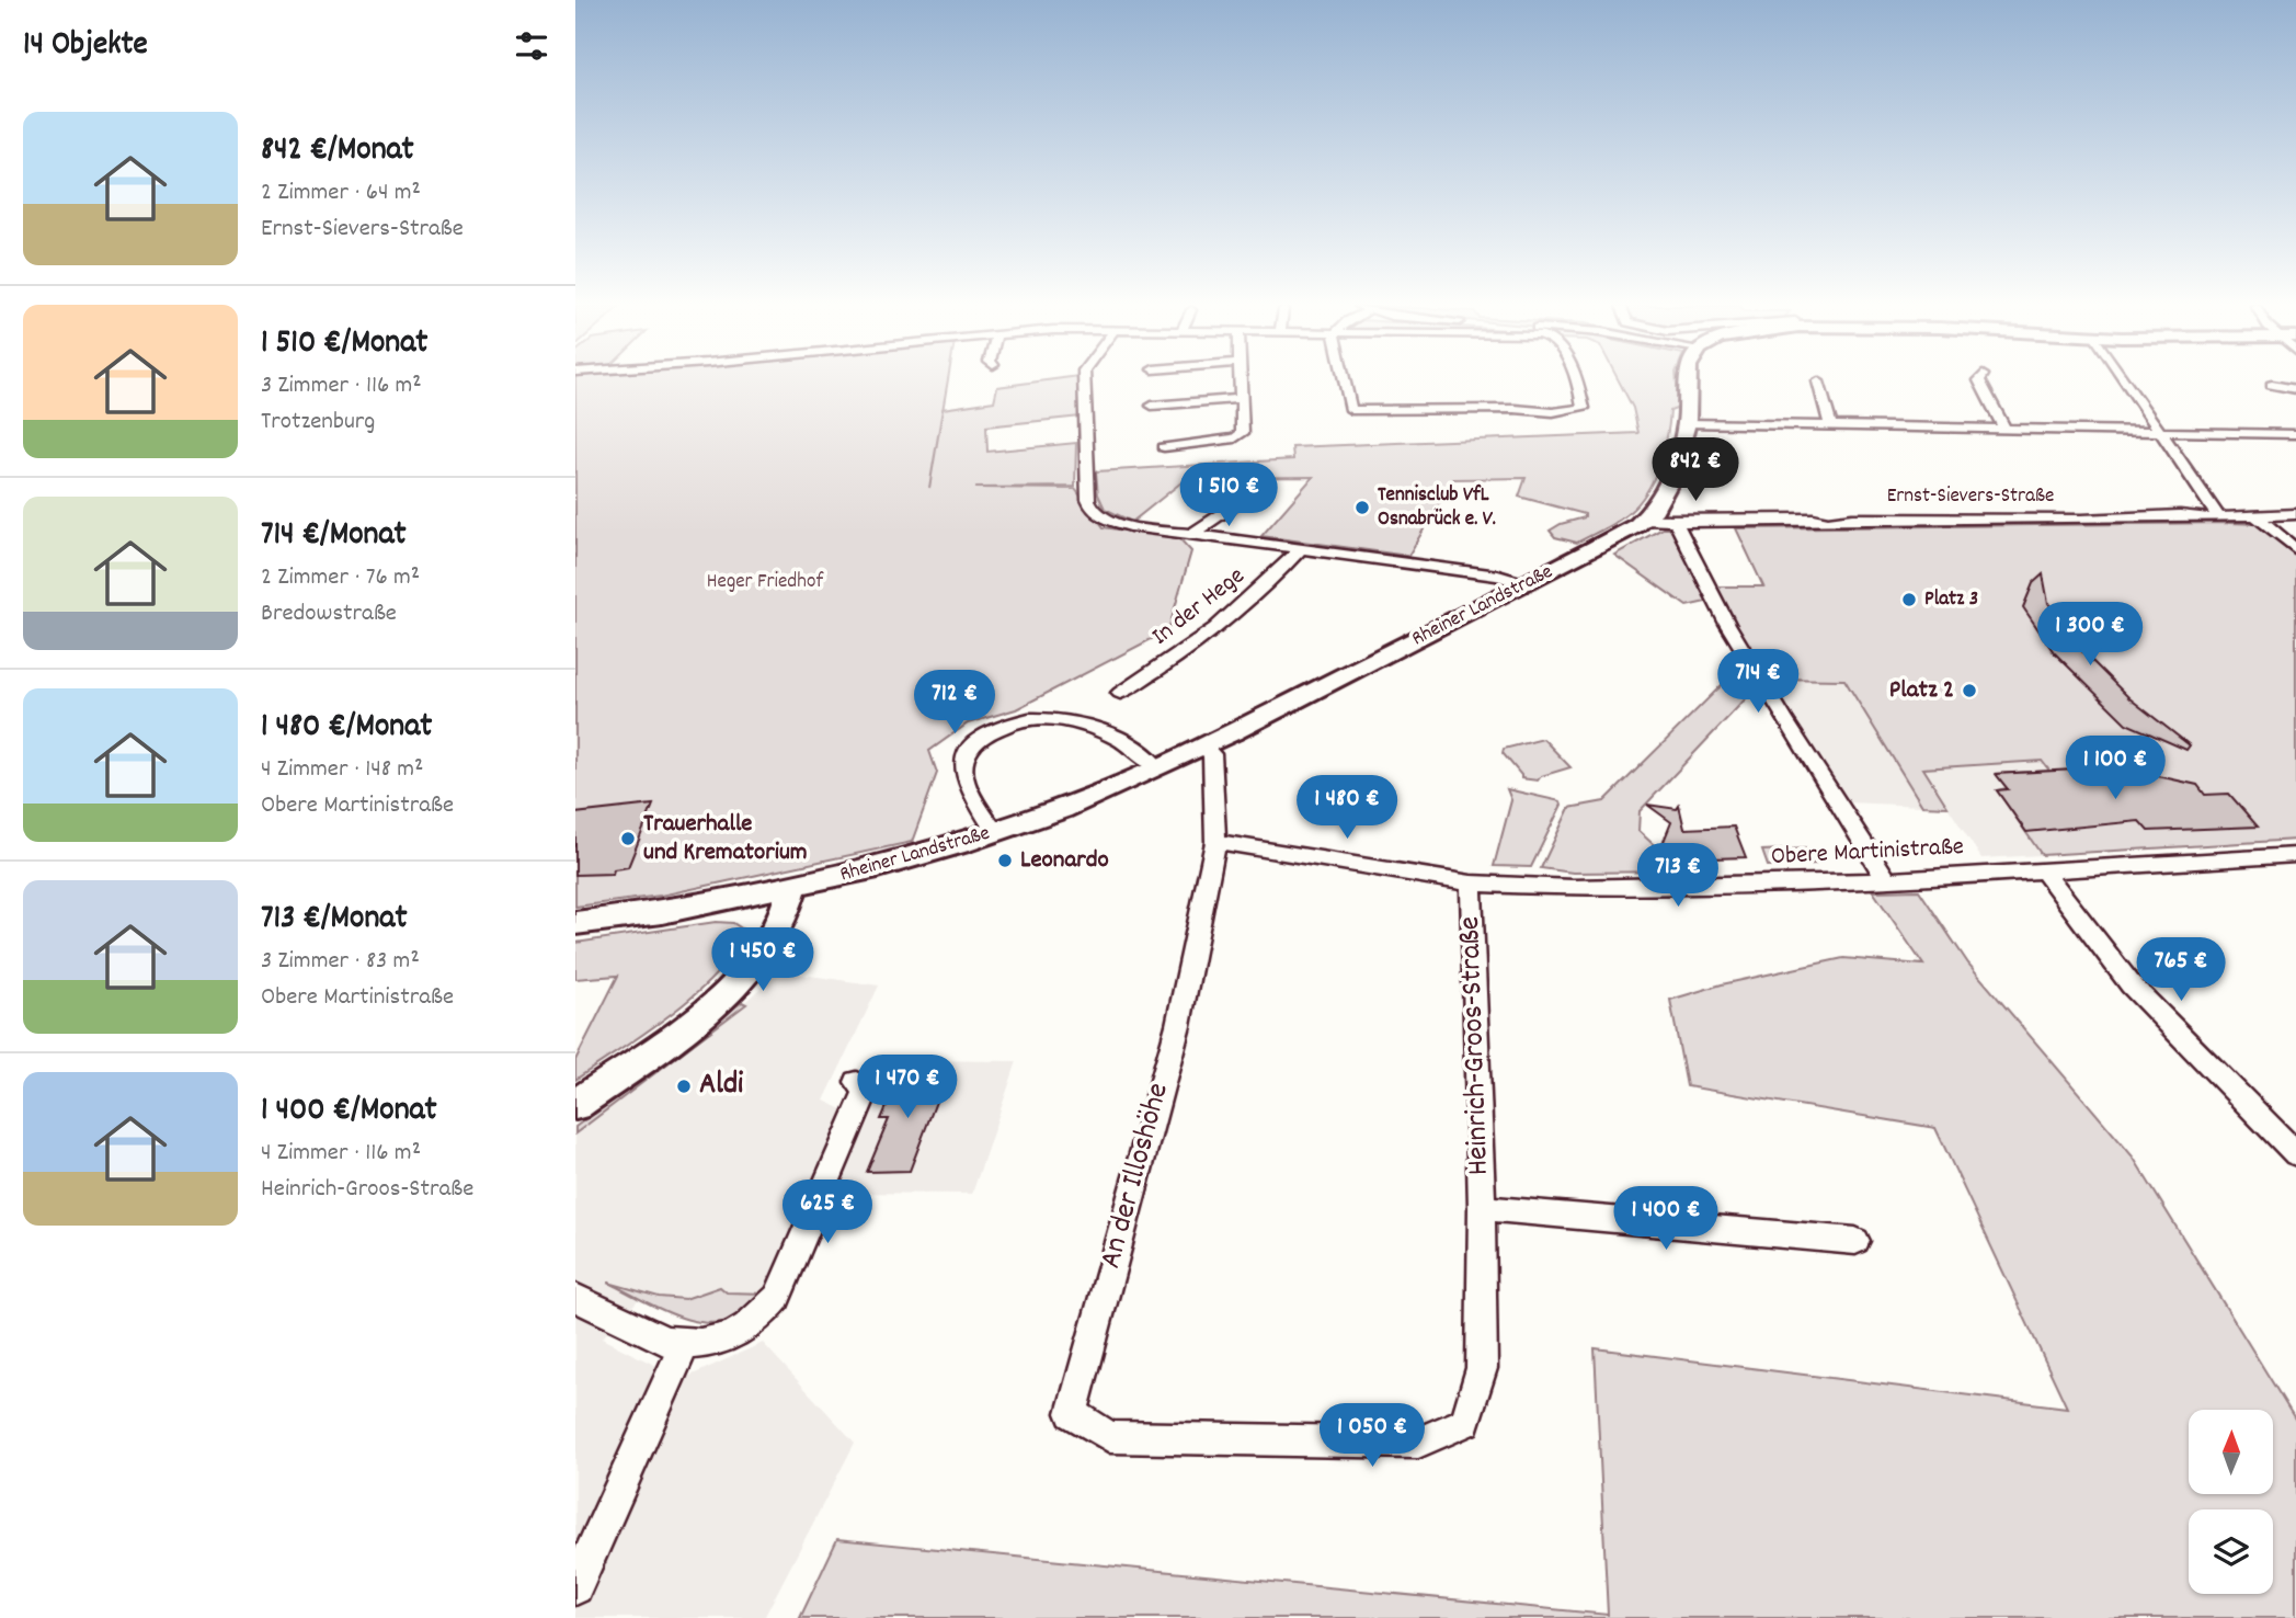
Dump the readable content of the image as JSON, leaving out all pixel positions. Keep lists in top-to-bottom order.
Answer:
{
  "streets": {
    "street": [
      "Ernst-Sievers-Straße",
      "Rheiner Landstraße",
      "In der Hege",
      "Obere Martinistraße",
      "Heinrich-Groos-Straße",
      "An der Illoshöhe"
    ]
  },
  "crossings": [
    ["Ernst-Sievers-Straße", "Rheiner Landstraße"],
    ["Rheiner Landstraße", "An der Illoshöhe"],
    ["Obere Martinistraße", "Heinrich-Groos-Straße"],
    ["Obere Martinistraße", "An der Illoshöhe"],
    ["Heinrich-Groos-Straße", "An der Illoshöhe"]
  ],
  "parks": ["Heger Friedhof"],
  "places": [
    "Tennisclub VfL Osnabrück e. V.",
    "Platz 3",
    "Platz 2",
    "Trauerhalle und Krematorium",
    "Leonardo",
    "Aldi"
  ],
  "north": "top",
  "page": {
    "heading": "14 Objekte",
    "list": [
      {
        "name": "842 €/Monat",
        "note": "2 Zimmer · 64 m² · Ernst-Sievers-Straße"
      },
      {
        "name": "1 510 €/Monat",
        "note": "3 Zimmer · 116 m² · Trotzenburg"
      },
      {
        "name": "714 €/Monat",
        "note": "2 Zimmer · 76 m² · Bredowstraße"
      },
      {
        "name": "1 480 €/Monat",
        "note": "4 Zimmer · 148 m² · Obere Martinistraße"
      },
      {
        "name": "713 €/Monat",
        "note": "3 Zimmer · 83 m² · Obere Martinistraße"
      },
      {
        "name": "1 400 €/Monat",
        "note": "4 Zimmer · 116 m² · Heinrich-Groos-Straße"
      }
    ],
    "price": [
      "842 €",
      "1 510 €",
      "1 300 €",
      "714 €",
      "712 €",
      "1 100 €",
      "1 480 €",
      "713 €",
      "1 450 €",
      "765 €",
      "1 470 €",
      "625 €",
      "1 400 €",
      "1 050 €"
    ]
  }
}
